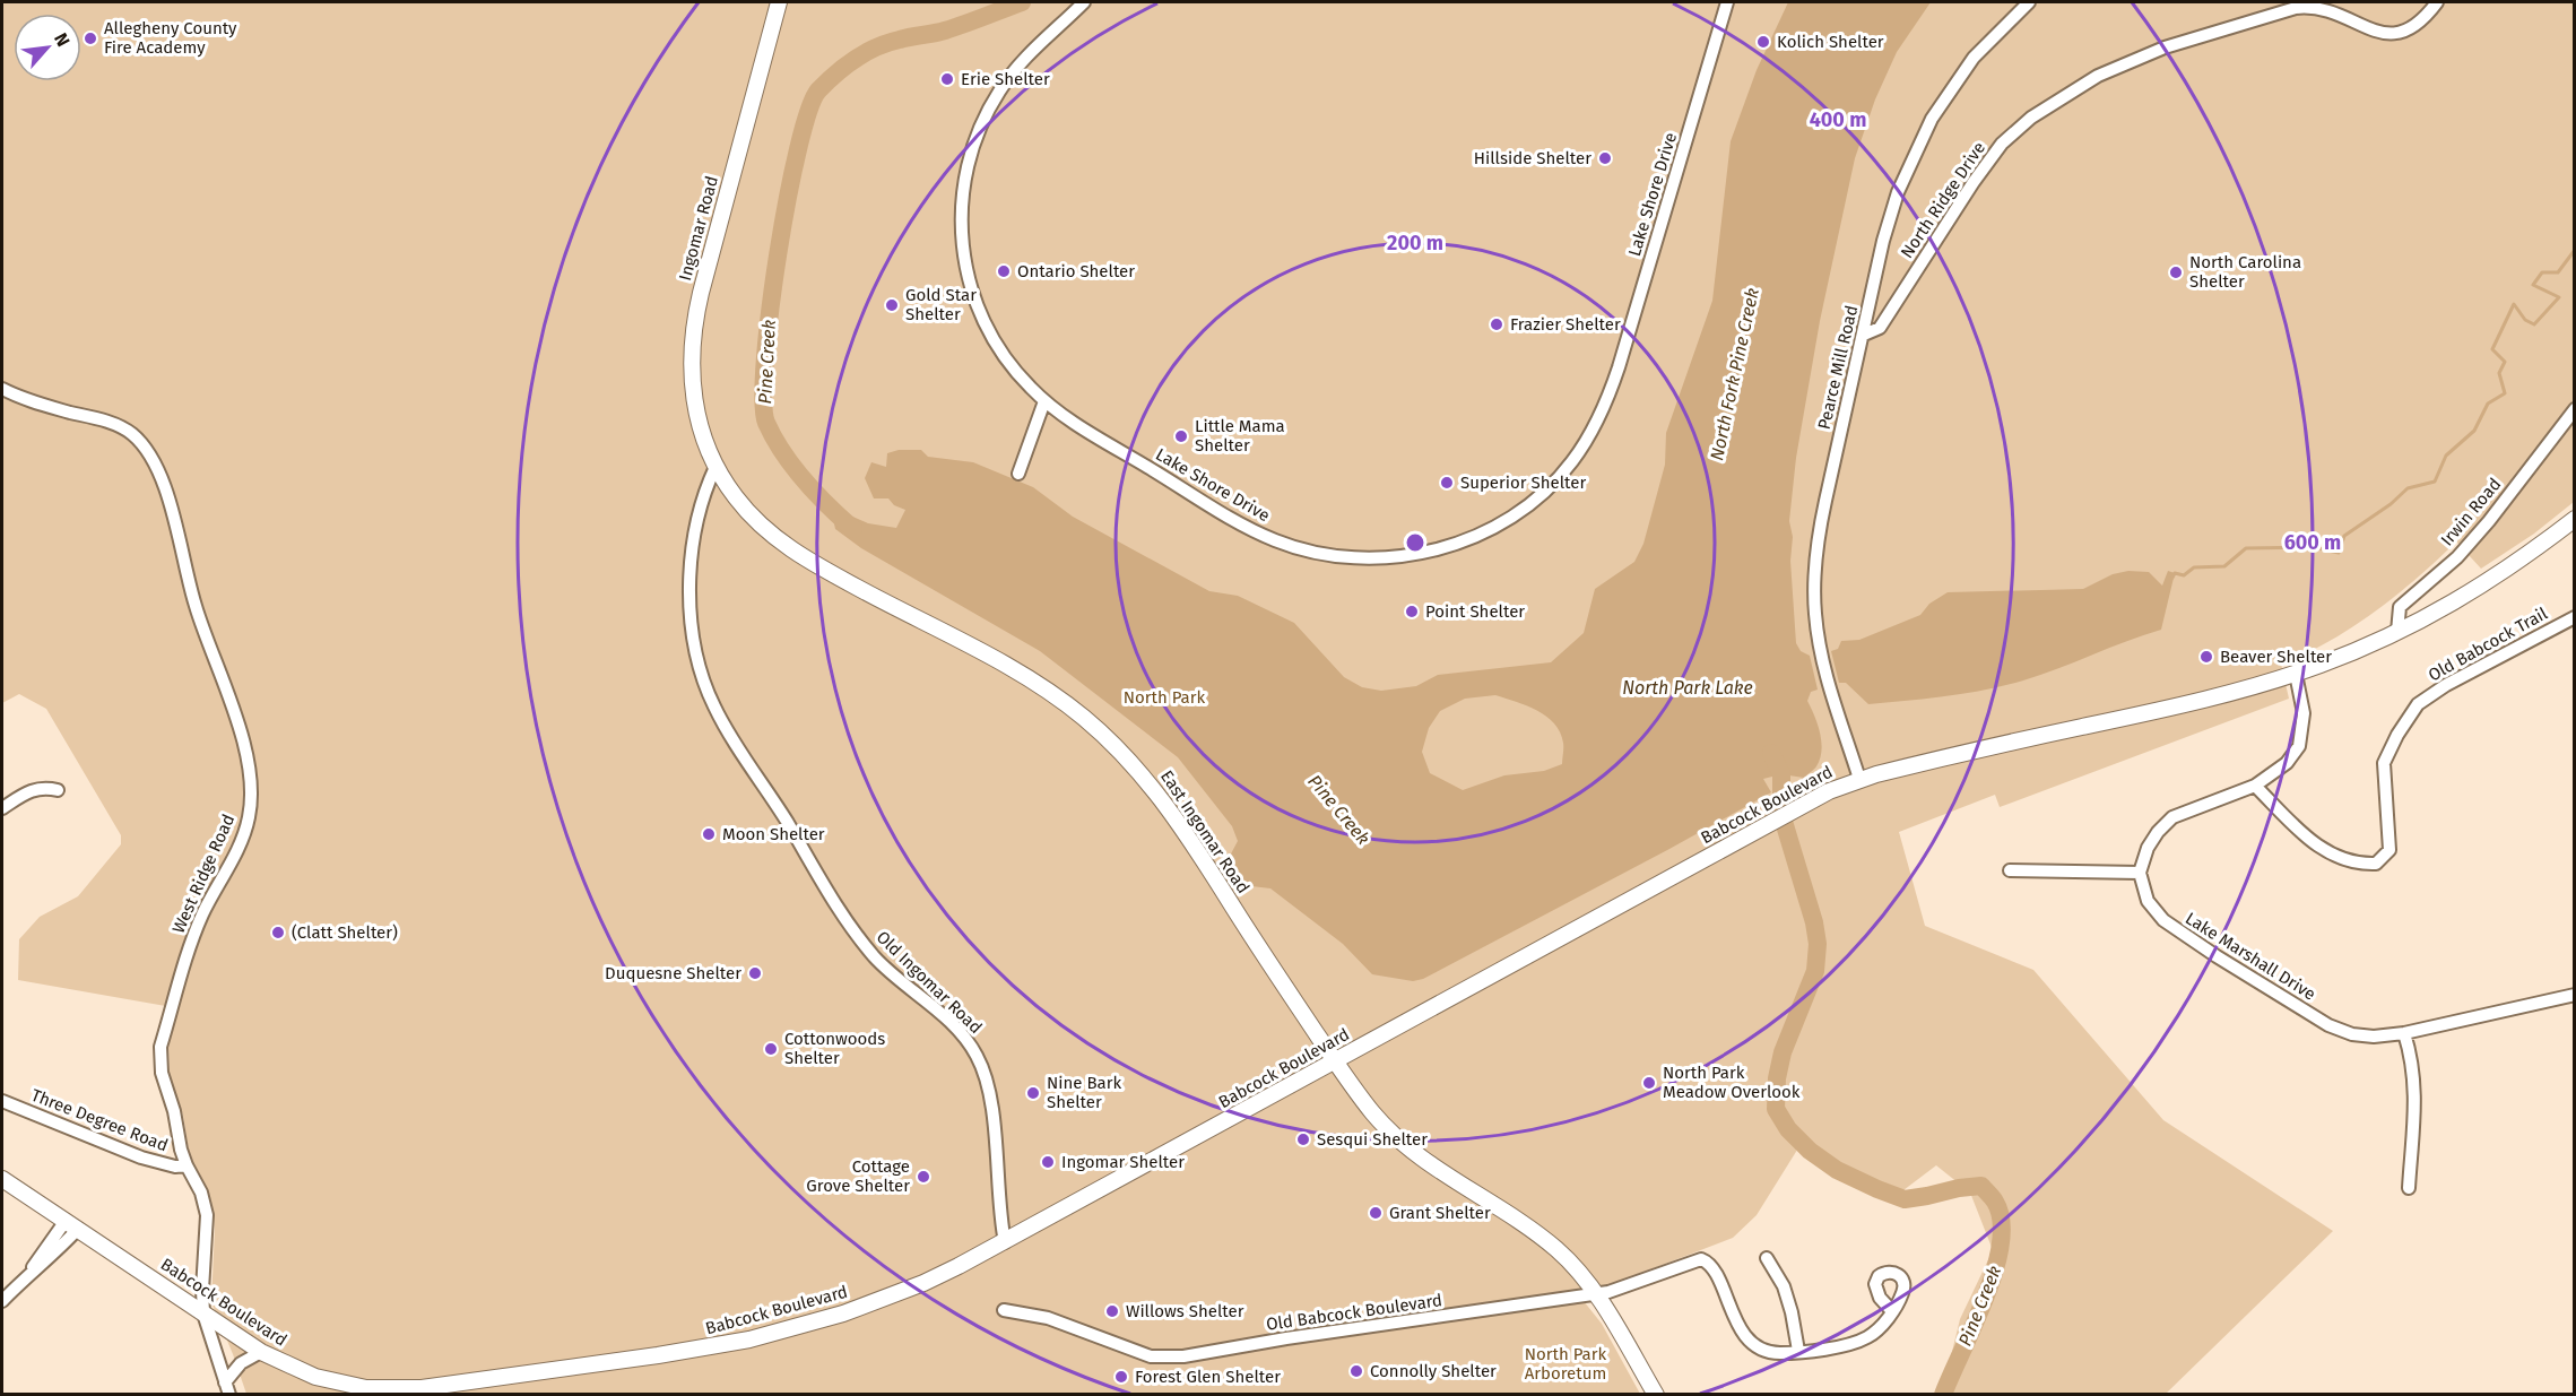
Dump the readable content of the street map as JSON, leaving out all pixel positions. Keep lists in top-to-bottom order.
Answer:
{
  "streets": {
    "main road": ["Ingomar Road", "Babcock Boulevard", "East Ingomar Road"],
    "street": [
      "Lake Shore Drive",
      "North Ridge Drive",
      "Pearce Mill Road",
      "Irwin Road",
      "Old Babcock Trail",
      "West Ridge Road",
      "Lake Marshall Drive",
      "Old Ingomar Road",
      "Three Degree Road",
      "Old Babcock Boulevard"
    ]
  },
  "crossings": [
    ["North Ridge Drive", "Pearce Mill Road"],
    ["Ingomar Road", "East Ingomar Road"],
    ["Ingomar Road", "Old Ingomar Road"],
    ["Pearce Mill Road", "Babcock Boulevard"],
    ["Irwin Road", "Babcock Boulevard"],
    ["Babcock Boulevard", "East Ingomar Road"],
    ["Babcock Boulevard", "West Ridge Road"],
    ["Babcock Boulevard", "Old Ingomar Road"],
    ["East Ingomar Road", "Old Ingomar Road"],
    ["East Ingomar Road", "Old Babcock Boulevard"],
    ["West Ridge Road", "Three Degree Road"]
  ],
  "water": ["Pine Creek", "North Fork Pine Creek", "North Park Lake"],
  "parks": ["North Park", "North Park Arboretum"],
  "places": [
    "Allegheny County Fire Academy",
    "Kolich Shelter",
    "Erie Shelter",
    "Hillside Shelter",
    "Ontario Shelter",
    "North Carolina Shelter",
    "Gold Star Shelter",
    "Frazier Shelter",
    "Little Mama Shelter",
    "Superior Shelter",
    "Point Shelter",
    "Beaver Shelter",
    "Moon Shelter",
    "(Clatt Shelter)",
    "Duquesne Shelter",
    "Cottonwoods Shelter",
    "North Park Meadow Overlook",
    "Nine Bark Shelter",
    "Sesqui Shelter",
    "Ingomar Shelter",
    "Cottage Grove Shelter",
    "Grant Shelter",
    "Willows Shelter",
    "Connolly Shelter",
    "Forest Glen Shelter"
  ],
  "north": "top right",
  "rings": ["400 m", "200 m", "600 m"]
}
